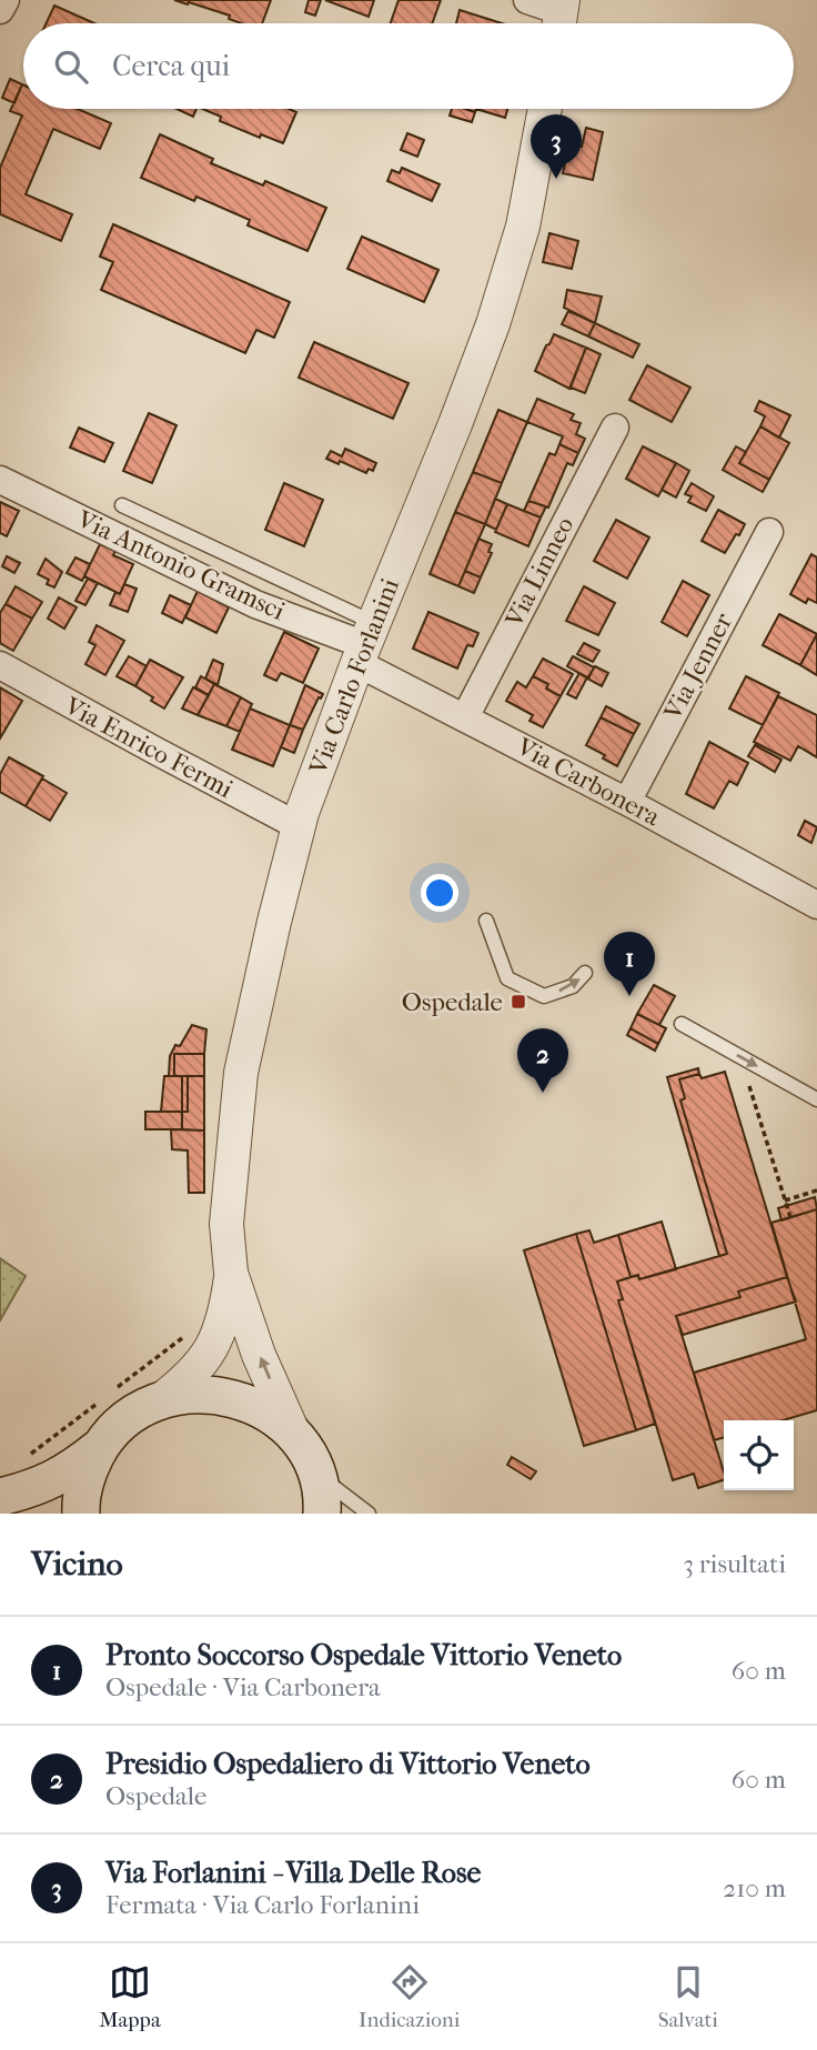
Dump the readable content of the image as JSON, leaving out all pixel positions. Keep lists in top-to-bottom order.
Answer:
{
  "streets": {
    "street": [
      "Via Antonio Gramsci",
      "Via Linneo",
      "Via Jenner",
      "Via Carlo Forlanini",
      "Via Enrico Fermi",
      "Via Carbonera"
    ]
  },
  "crossings": [
    ["Via Antonio Gramsci", "Via Carlo Forlanini"],
    ["Via Antonio Gramsci", "Via Carbonera"],
    ["Via Linneo", "Via Carbonera"],
    ["Via Jenner", "Via Carbonera"],
    ["Via Carlo Forlanini", "Via Enrico Fermi"],
    ["Via Carlo Forlanini", "Via Carbonera"]
  ],
  "places": {
    "transit": ["Ospedale"]
  },
  "page": {
    "search": "Cerca qui",
    "pins": ["3", "1", "2"],
    "heading": ["Vicino", "3 risultati"],
    "list": [
      {
        "mark": "1",
        "name": "Pronto Soccorso Ospedale Vittorio Veneto",
        "note": "Ospedale · Via Carbonera",
        "value": "60 m"
      },
      {
        "mark": "2",
        "name": "Presidio Ospedaliero di Vittorio Veneto",
        "note": "Ospedale",
        "value": "60 m"
      },
      {
        "mark": "3",
        "name": "Via Forlanini - Villa Delle Rose",
        "note": "Fermata · Via Carlo Forlanini",
        "value": "210 m"
      }
    ],
    "nav": ["Mappa", "Indicazioni", "Salvati"]
  }
}
